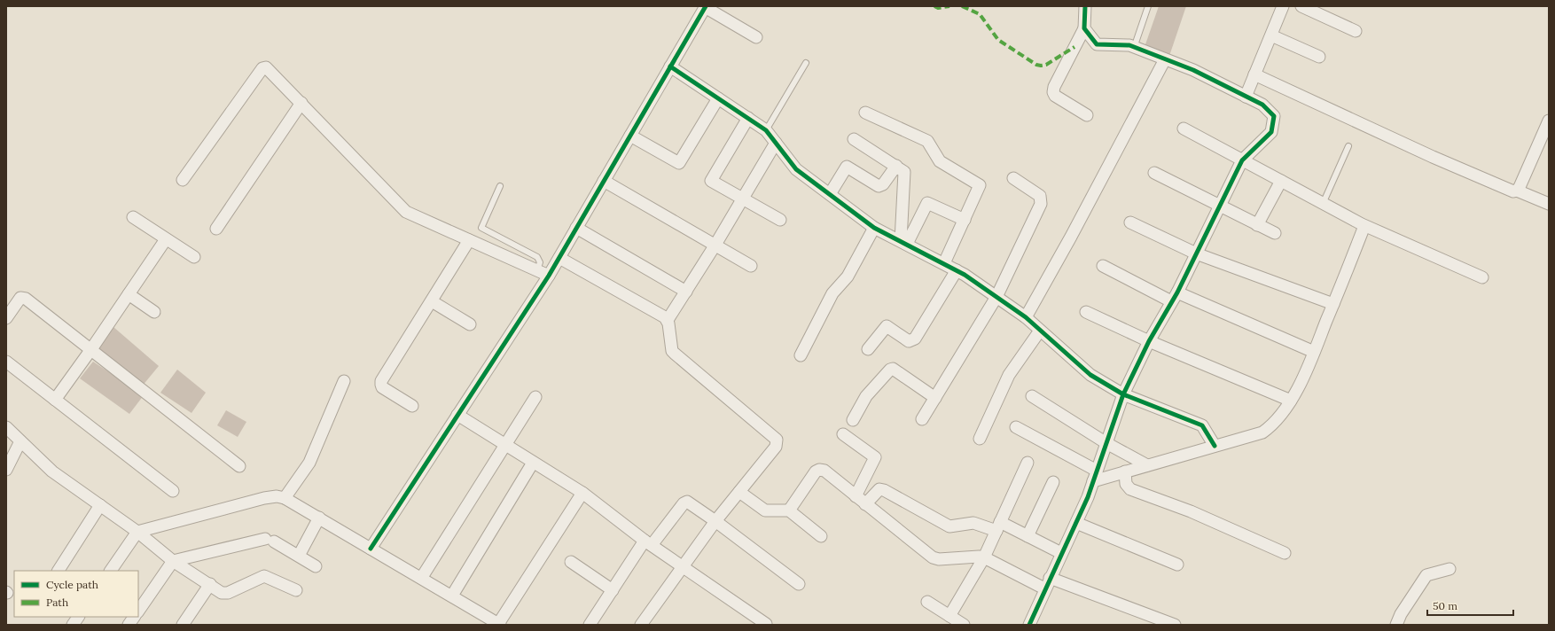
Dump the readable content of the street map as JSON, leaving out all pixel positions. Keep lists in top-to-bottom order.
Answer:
{
  "legend": ["Cycle path", "Path"],
  "scale_bar": "50 m"
}
